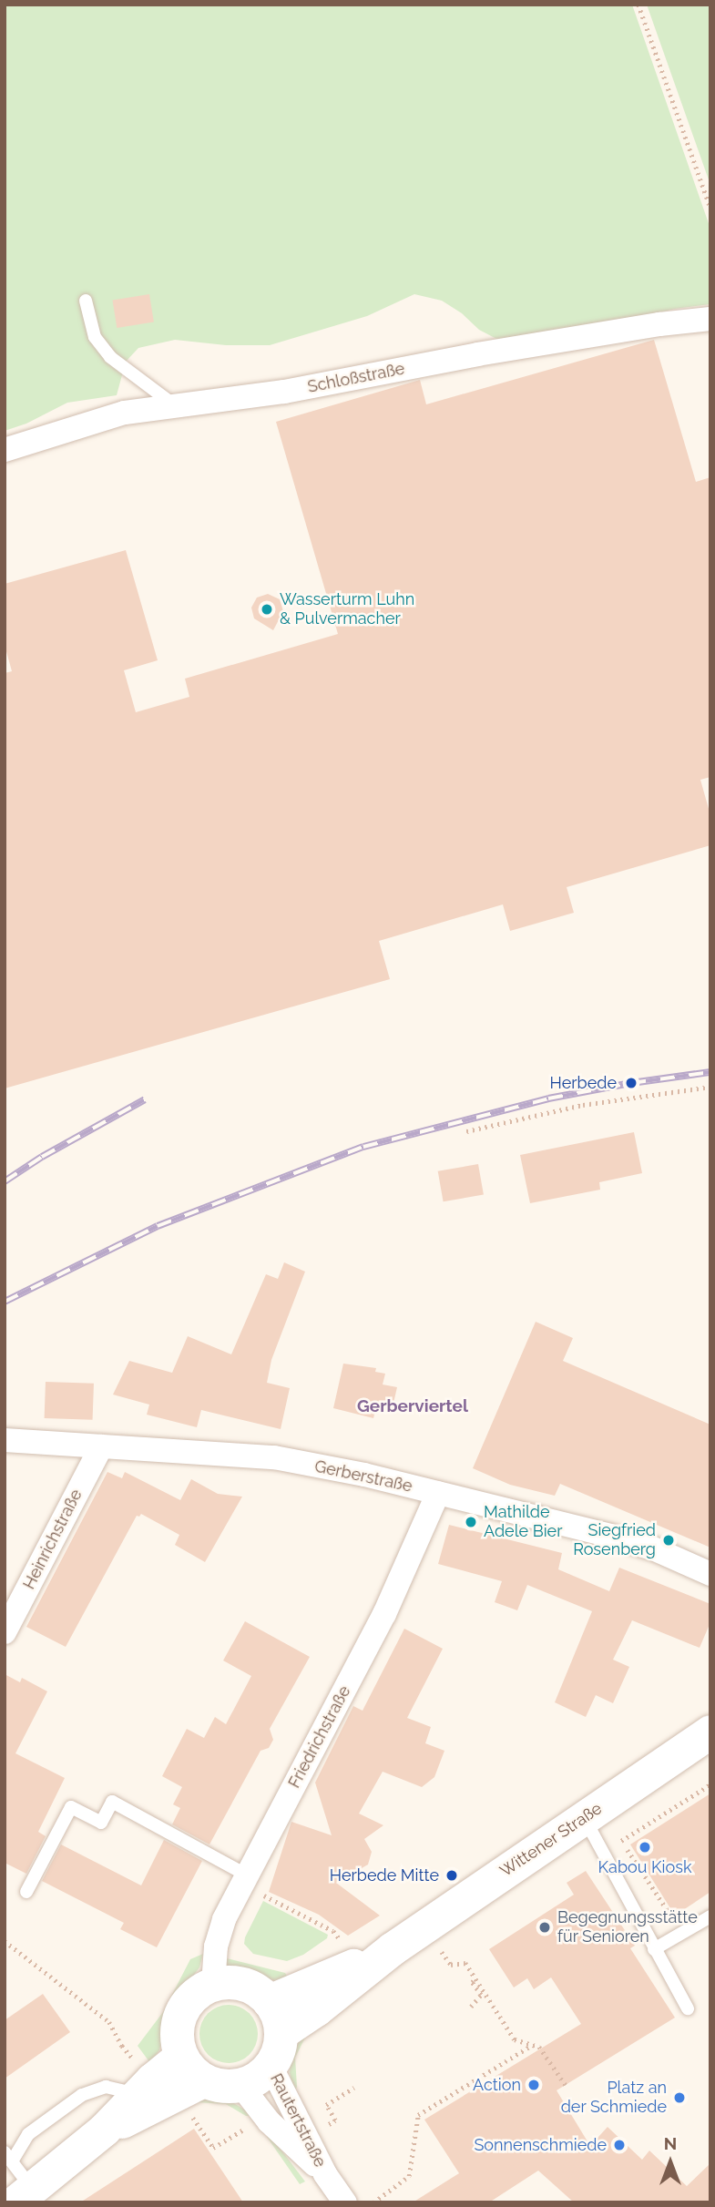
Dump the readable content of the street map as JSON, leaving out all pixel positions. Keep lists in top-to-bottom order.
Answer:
{
  "streets": {
    "main road": ["Wittener Straße"],
    "street": [
      "Schloßstraße",
      "Gerberstraße",
      "Heinrichstraße",
      "Friedrichstraße",
      "Rautertstraße"
    ]
  },
  "crossings": [
    ["Gerberstraße", "Heinrichstraße"],
    ["Gerberstraße", "Friedrichstraße"],
    ["Friedrichstraße", "Wittener Straße"],
    ["Friedrichstraße", "Rautertstraße"],
    ["Wittener Straße", "Rautertstraße"]
  ],
  "districts": ["Gerberviertel"],
  "places": [
    "Wasserturm Luhn & Pulvermacher",
    "Herbede",
    "Mathilde Adele Bier",
    "Siegfried Rosenberg",
    "Kabou Kiosk",
    "Herbede Mitte",
    "Begegnungsstätte für Senioren",
    "Action",
    "Platz an der Schmiede",
    "Sonnenschmiede"
  ],
  "north": "top"
}
